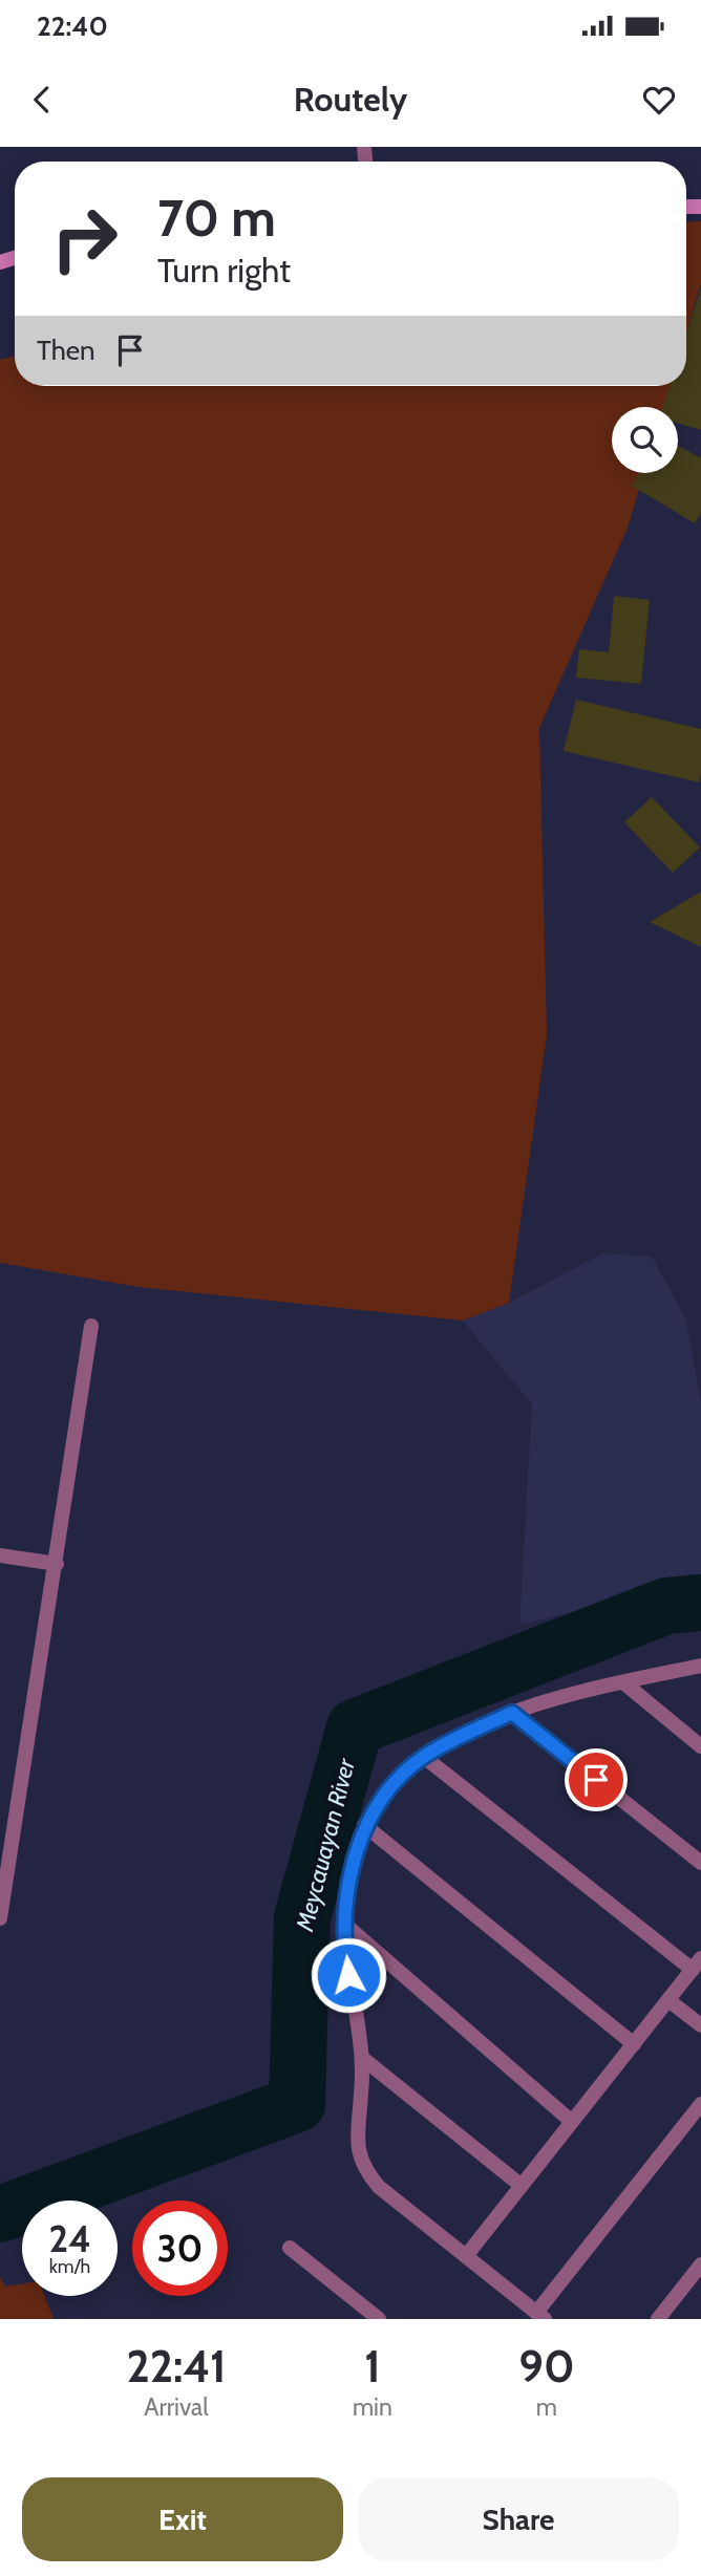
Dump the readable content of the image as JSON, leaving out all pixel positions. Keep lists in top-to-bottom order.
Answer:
{
  "water": ["Meycauayan River"],
  "page": {
    "status": "22:40",
    "header": "Routely",
    "turn": ["70 m", "Turn right"],
    "then": "Then",
    "speed": "24 km/h",
    "limit": "30",
    "eta": [
      "22:41",
      "Arrival",
      "1",
      "min",
      "90",
      "m"
    ],
    "buttons": ["Exit", "Share"]
  }
}
